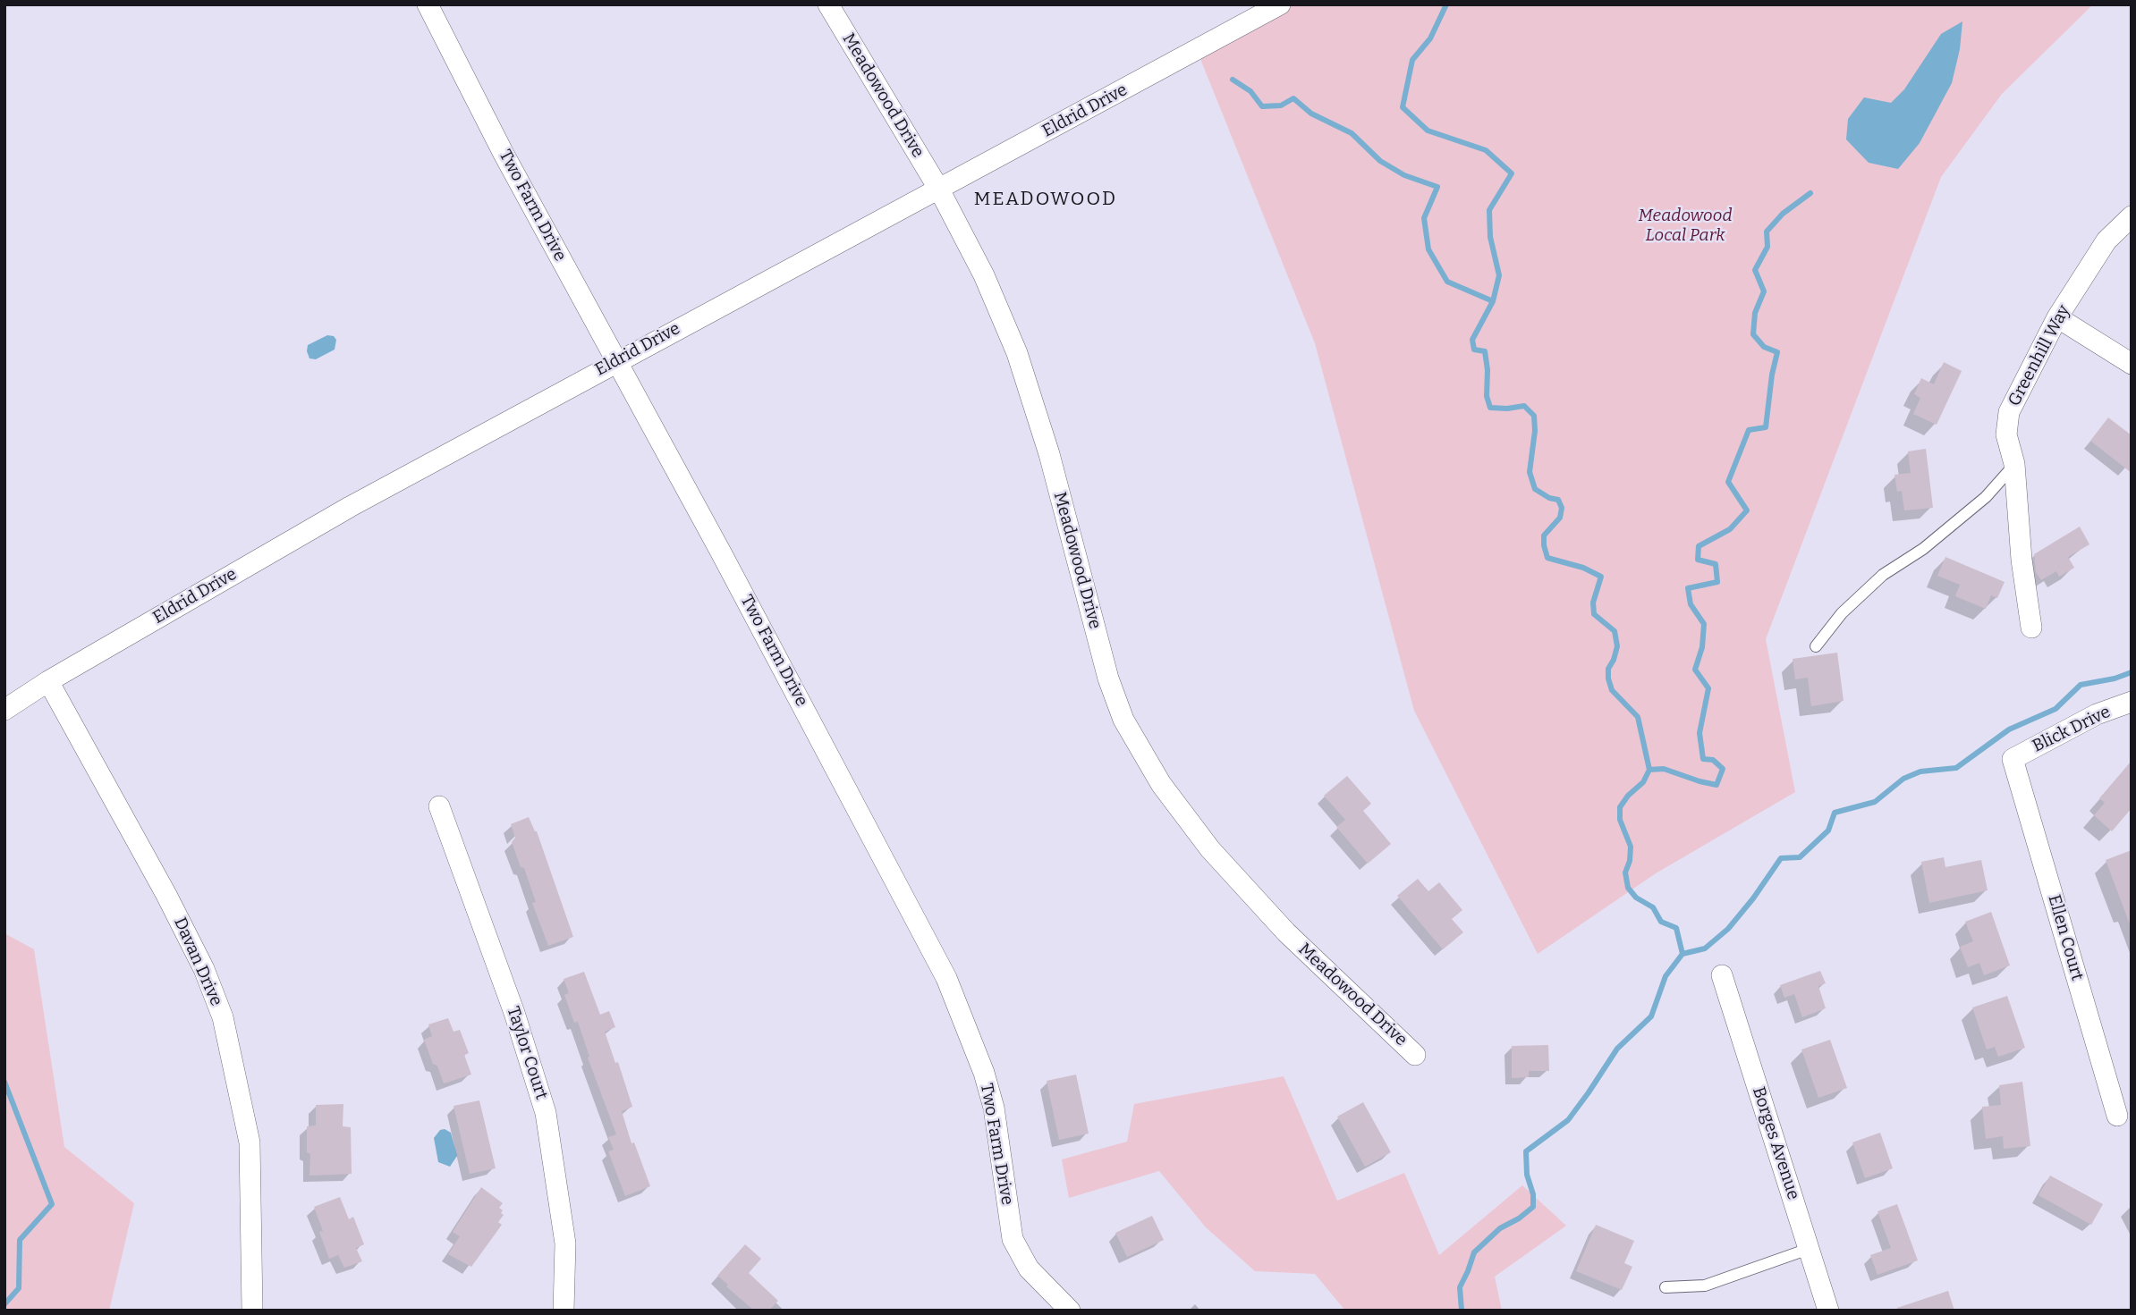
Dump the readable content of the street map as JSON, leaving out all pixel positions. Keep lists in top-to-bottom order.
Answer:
{
  "streets": {
    "street": [
      "Meadowood Drive",
      "Eldrid Drive",
      "Two Farm Drive",
      "Greenhill Way",
      "Blick Drive",
      "Ellen Court",
      "Davan Drive",
      "Taylor Court",
      "Borges Avenue"
    ]
  },
  "crossings": [
    ["Meadowood Drive", "Eldrid Drive"],
    ["Eldrid Drive", "Two Farm Drive"],
    ["Eldrid Drive", "Davan Drive"],
    ["Blick Drive", "Ellen Court"]
  ],
  "districts": ["MEADOWOOD"],
  "parks": ["Meadowood Local Park"]
}
